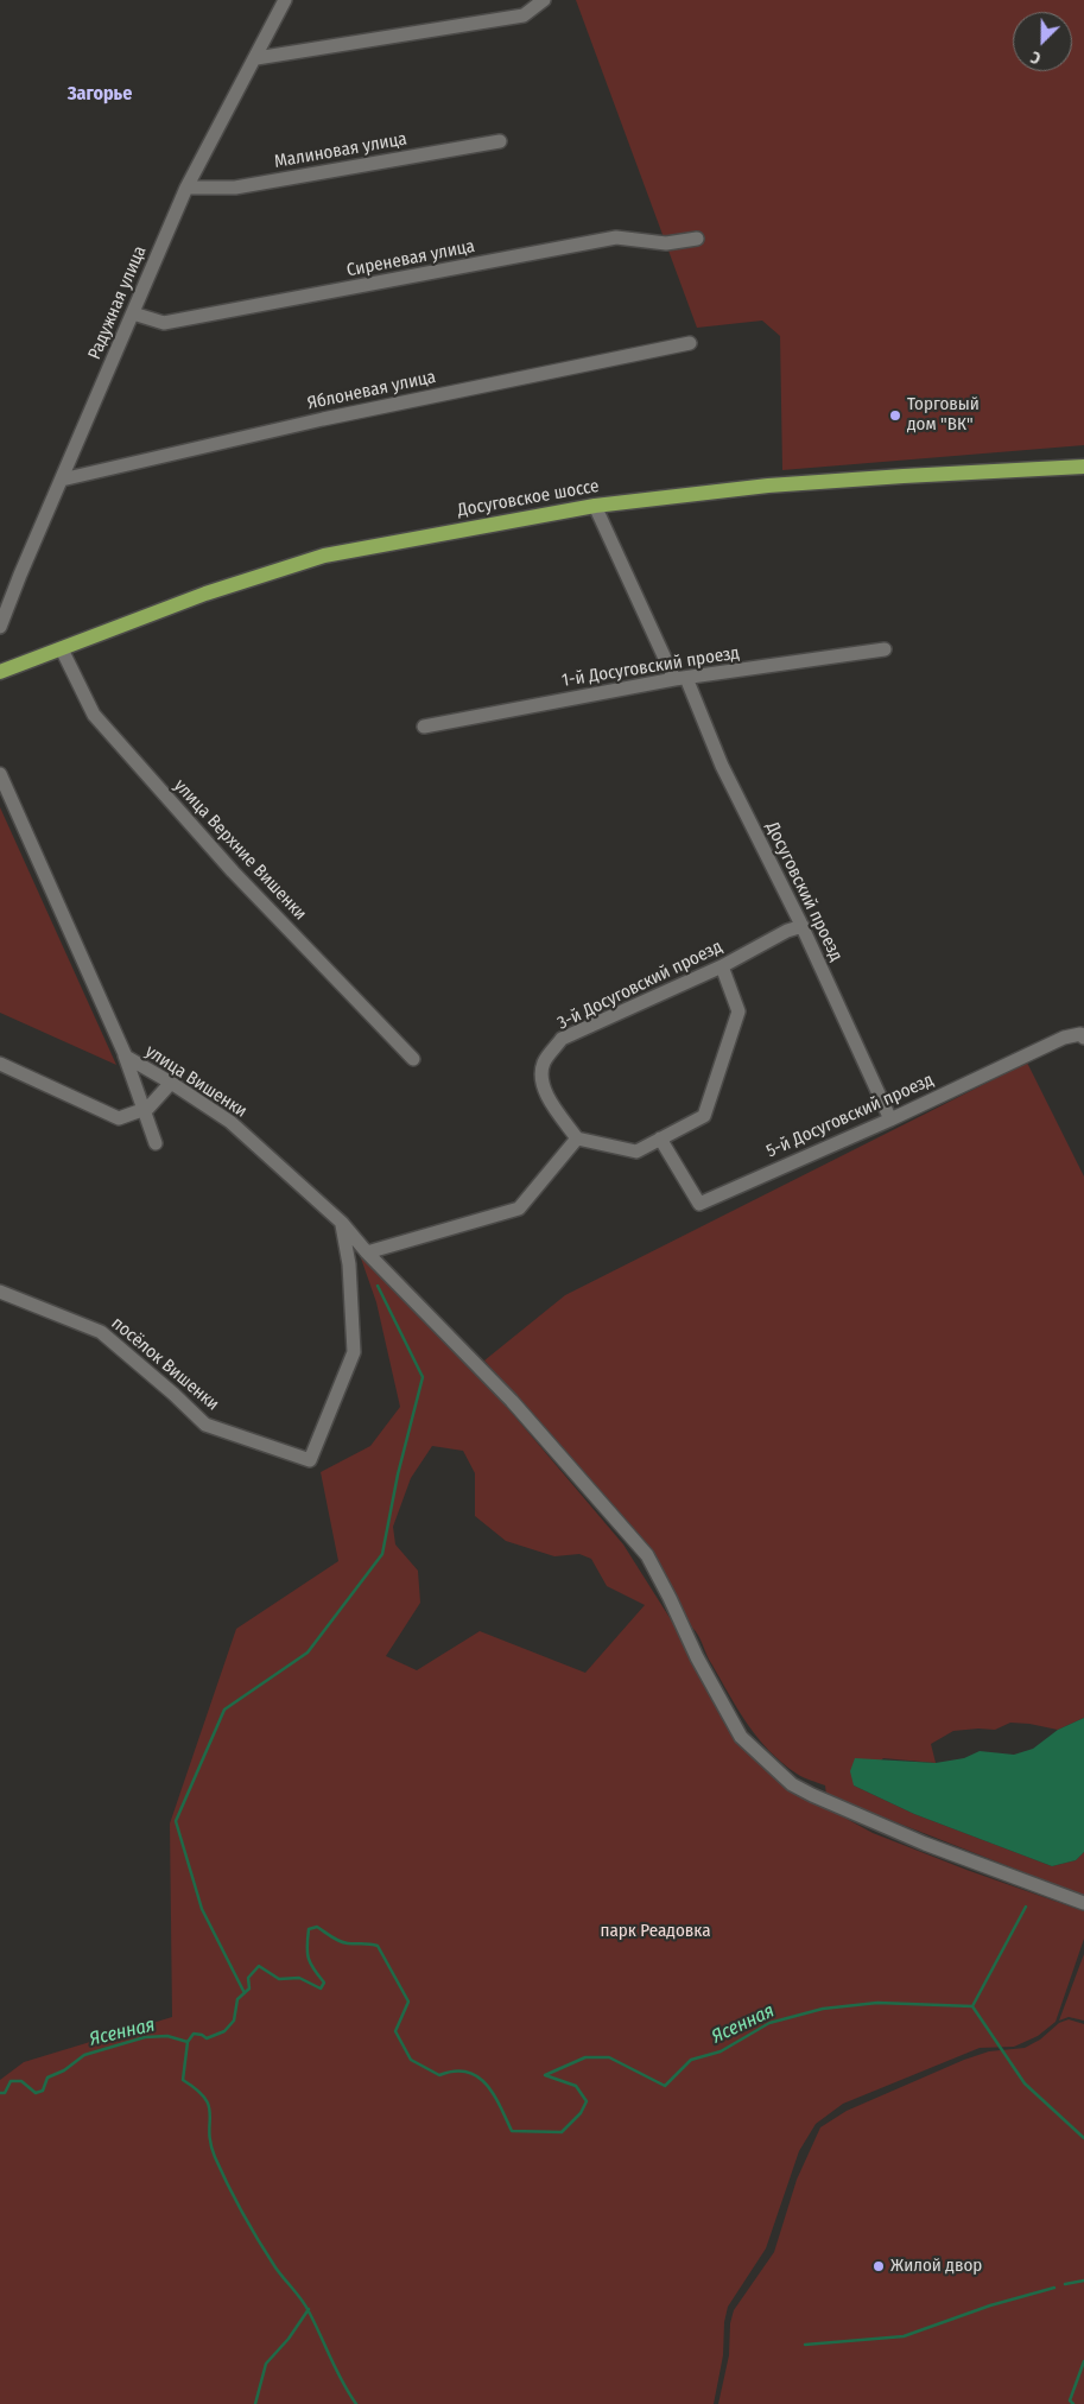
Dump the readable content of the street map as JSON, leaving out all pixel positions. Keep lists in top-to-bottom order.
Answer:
{
  "streets": {
    "main road": ["Досуговское шоссе"],
    "street": [
      "Малиновая улица",
      "Сиреневая улица",
      "Радужная улица",
      "Яблоневая улица",
      "1-й Досуговский проезд",
      "улица Верхние Вишенки",
      "Досуговский проезд",
      "3-й Досуговский проезд",
      "улица Вишенки",
      "5-й Досуговский проезд",
      "посёлок Вишенки"
    ]
  },
  "crossings": [
    ["Малиновая улица", "Радужная улица"],
    ["Сиреневая улица", "Радужная улица"],
    ["Радужная улица", "Яблоневая улица"],
    ["Досуговское шоссе", "улица Верхние Вишенки"],
    ["Досуговское шоссе", "Досуговский проезд"],
    ["1-й Досуговский проезд", "Досуговский проезд"],
    ["Досуговский проезд", "3-й Досуговский проезд"],
    ["Досуговский проезд", "5-й Досуговский проезд"],
    ["улица Вишенки", "посёлок Вишенки"]
  ],
  "districts": ["Загорье"],
  "water": ["Ясенная"],
  "parks": ["парк Реадовка"],
  "places": ["Торговый дом \"ВК\"", "Жилой двор"],
  "north": "bottom left"
}
